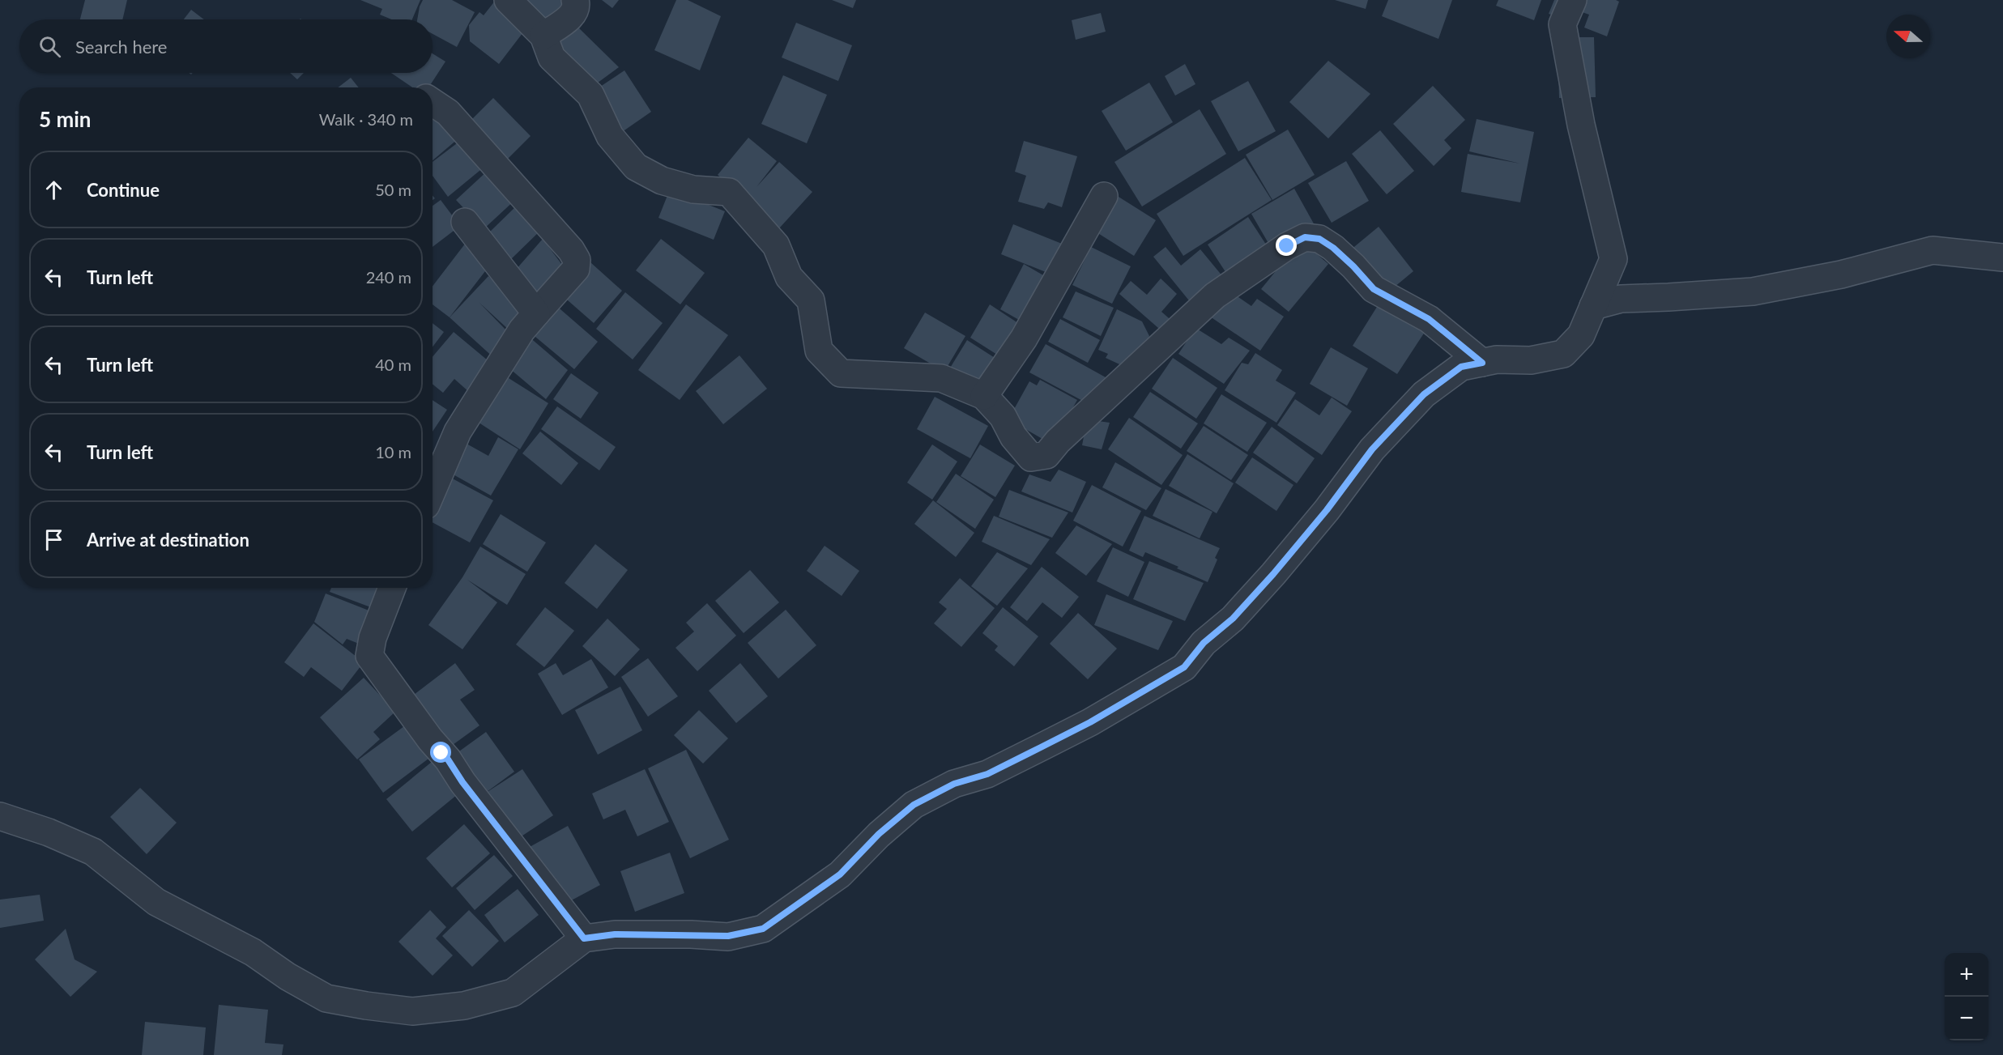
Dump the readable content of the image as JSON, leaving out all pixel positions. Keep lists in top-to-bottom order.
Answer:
{
  "north": "left",
  "page": {
    "search": "Search here",
    "heading": ["5 min", "Walk · 340 m"],
    "list": [
      ["Continue", "50 m"],
      ["Turn left", "240 m"],
      ["Turn left", "40 m"],
      ["Turn left", "10 m"],
      "Arrive at destination"
    ],
    "map_buttons": ["+", "−"]
  }
}
